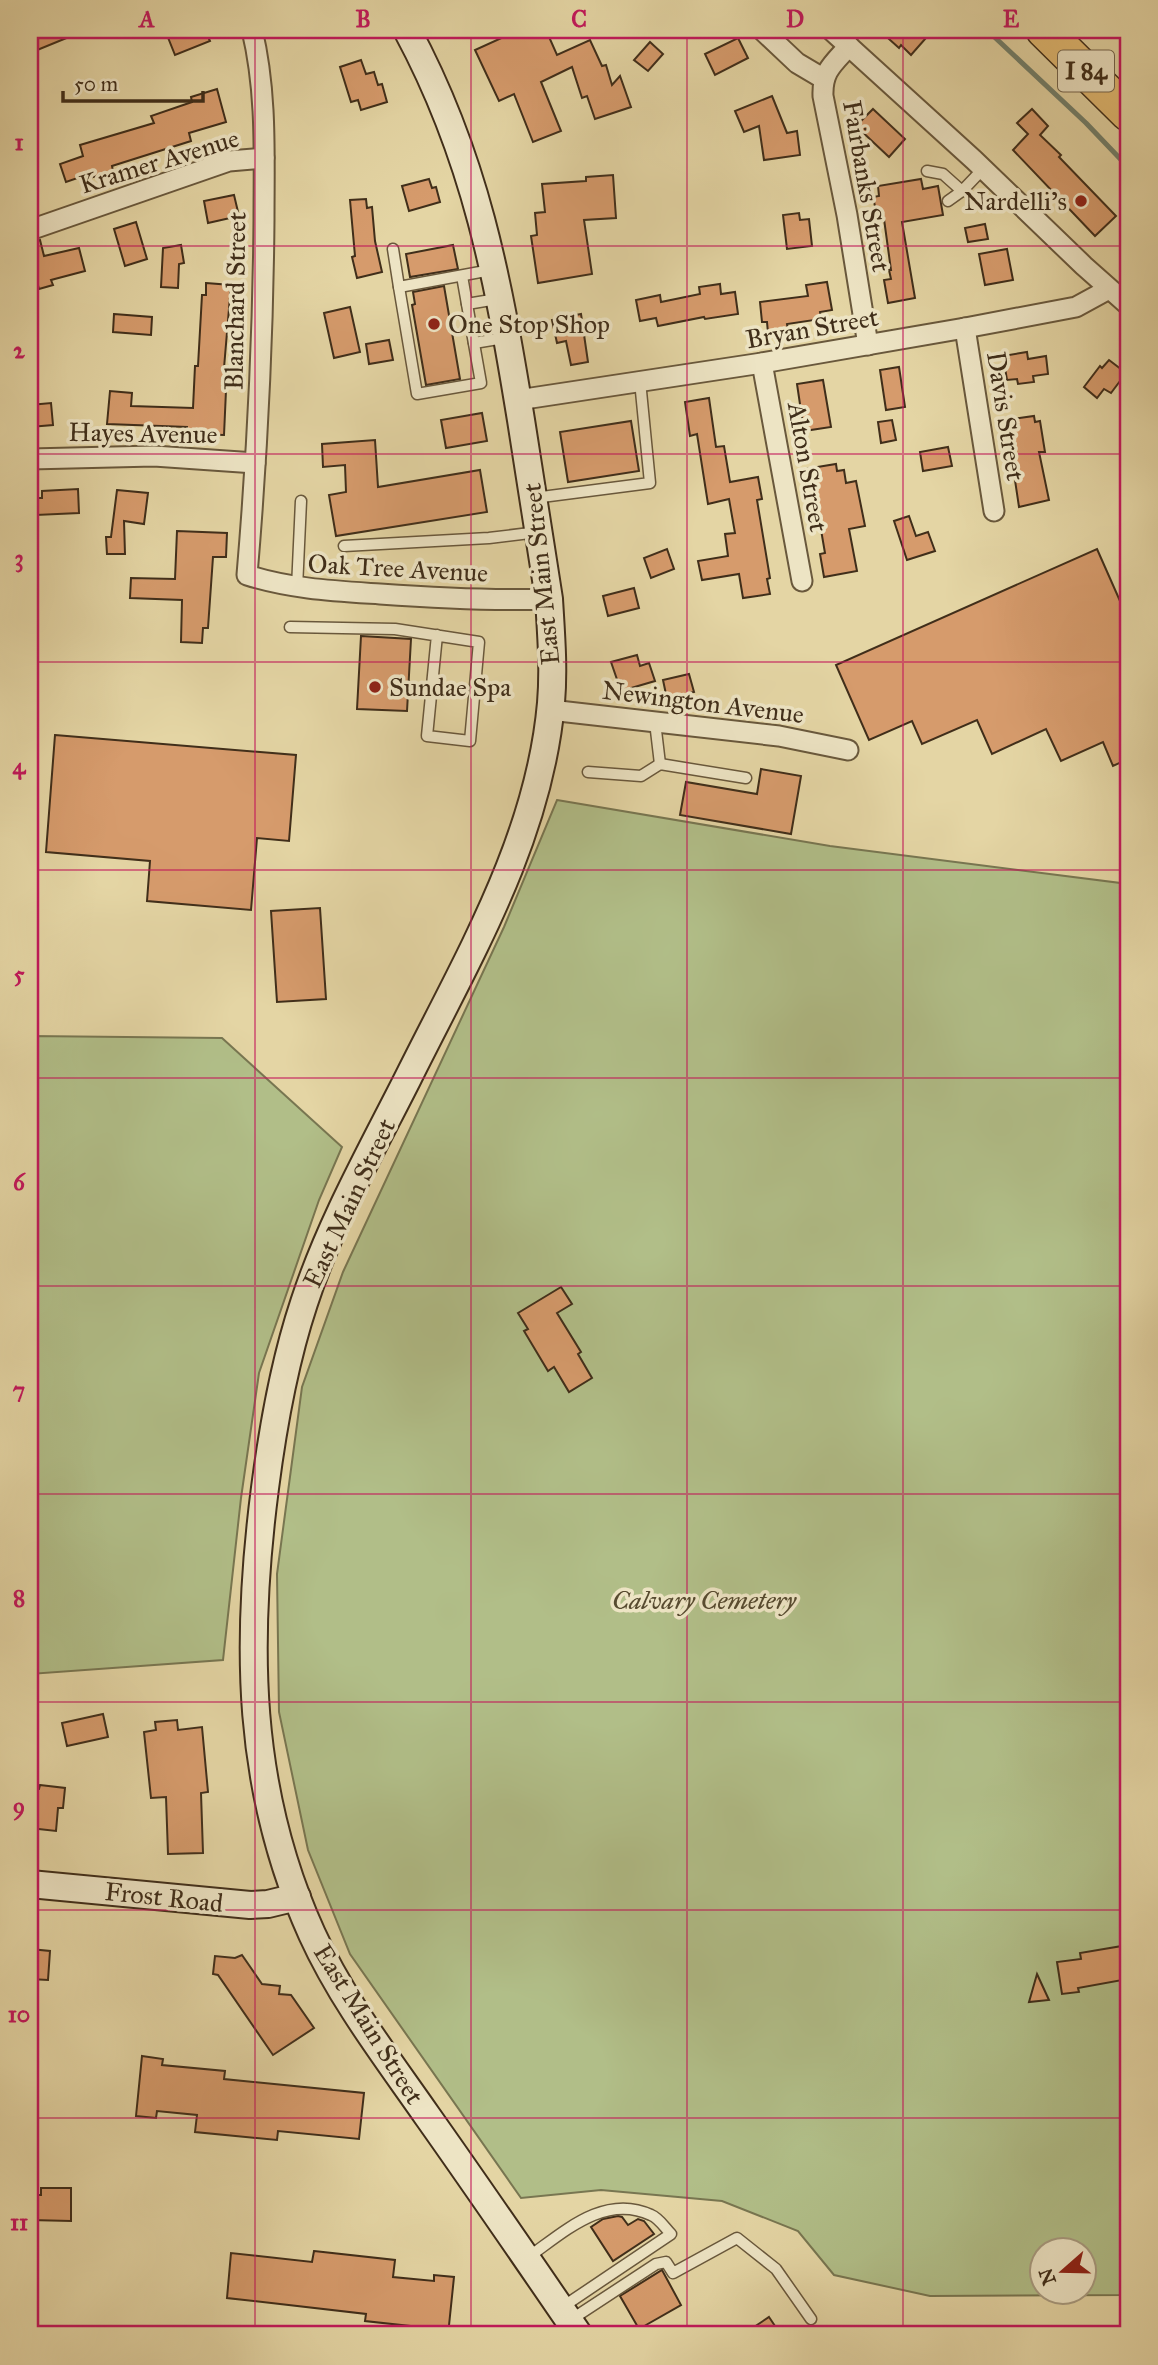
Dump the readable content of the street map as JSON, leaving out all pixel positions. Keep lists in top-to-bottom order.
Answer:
{
  "streets": {
    "highway": ["I 84"],
    "main road": ["East Main Street", "Frost Road"],
    "street": [
      "Kramer Avenue",
      "Fairbanks Street",
      "Blanchard Street",
      "Bryan Street",
      "Davis Street",
      "Hayes Avenue",
      "Alton Street",
      "Oak Tree Avenue",
      "Newington Avenue"
    ]
  },
  "crossings": [
    ["Kramer Avenue", "Blanchard Street"],
    ["Fairbanks Street", "Bryan Street"],
    ["Blanchard Street", "Hayes Avenue"],
    ["Blanchard Street", "Oak Tree Avenue"],
    ["Bryan Street", "Davis Street"],
    ["Bryan Street", "Alton Street"],
    ["Bryan Street", "East Main Street"],
    ["Oak Tree Avenue", "East Main Street"],
    ["East Main Street", "Newington Avenue"],
    ["East Main Street", "Frost Road"]
  ],
  "parks": ["Calvary Cemetery"],
  "places": ["Nardelli's", "One Stop Shop", "Sundae Spa"],
  "scale_bar": "50 m",
  "north": "left",
  "grid": {
    "columns": [
      "A",
      "B",
      "C",
      "D",
      "E"
    ],
    "rows": [
      "1",
      "2",
      "3",
      "4",
      "5",
      "6",
      "7",
      "8",
      "9",
      "10",
      "11"
    ]
  }
}
